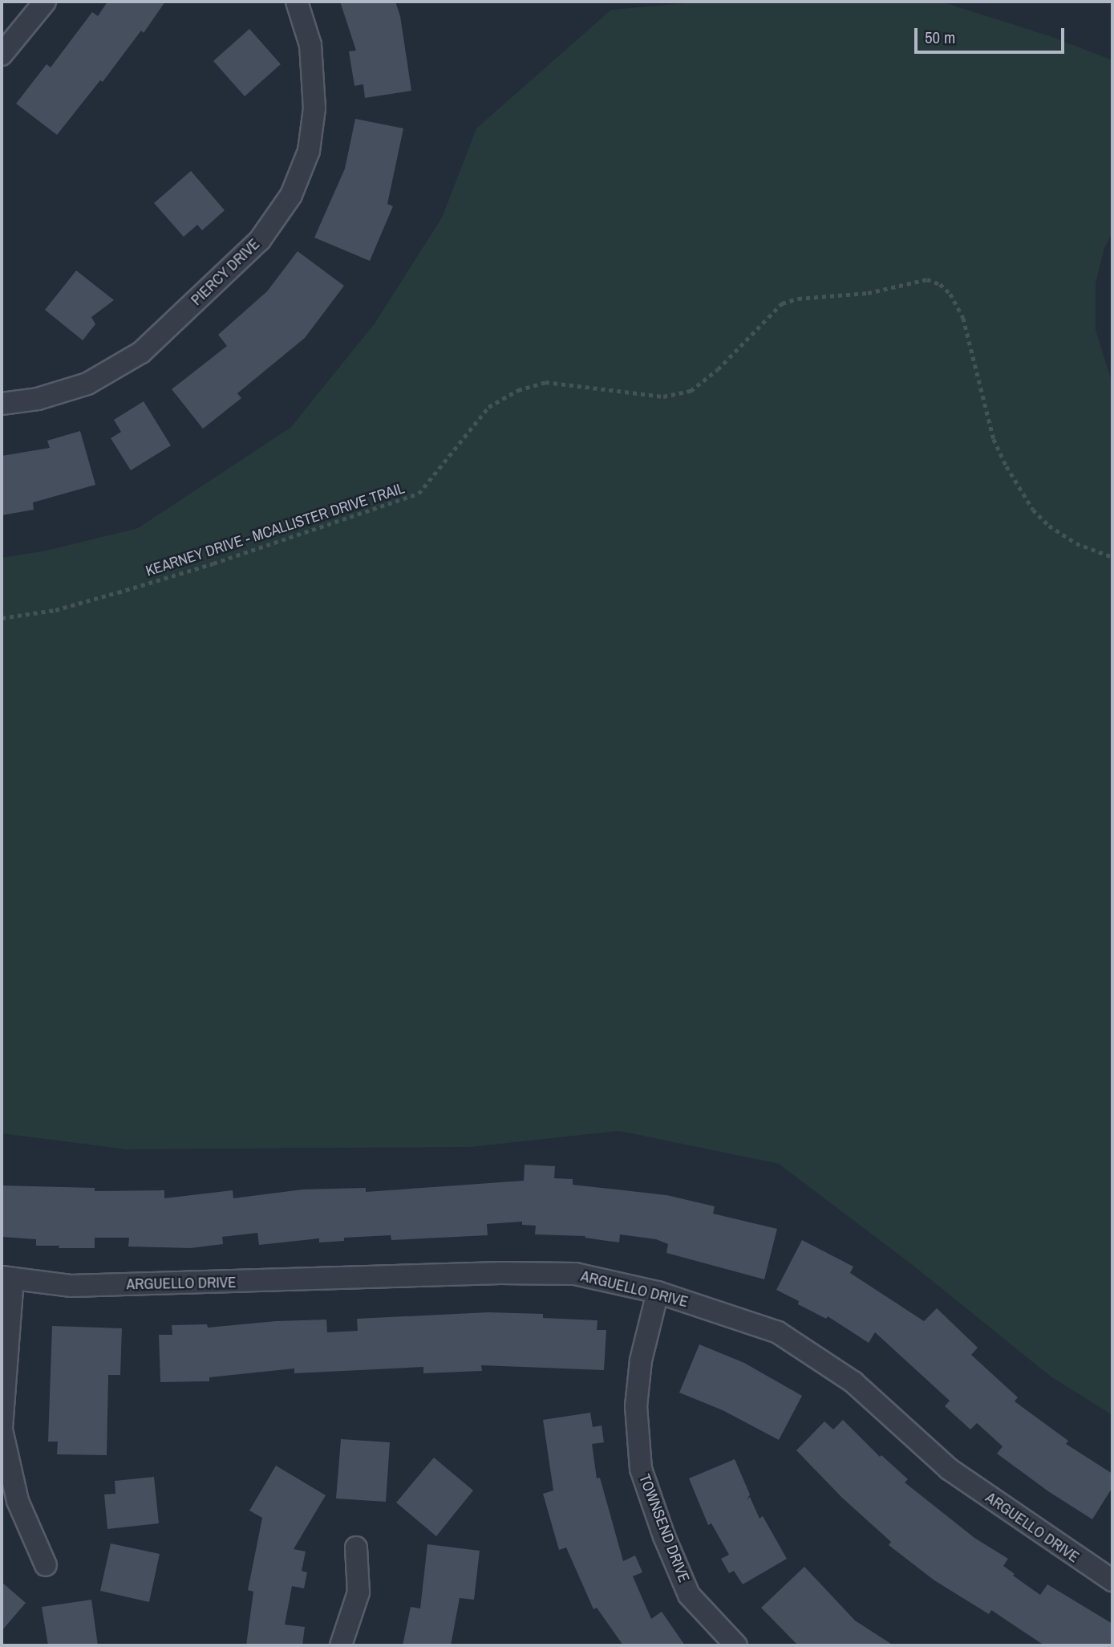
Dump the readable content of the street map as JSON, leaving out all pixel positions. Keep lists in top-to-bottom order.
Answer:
{
  "streets": {
    "street": ["PIERCY DRIVE", "ARGUELLO DRIVE", "TOWNSEND DRIVE"],
    "path": ["KEARNEY DRIVE - MCALLISTER DRIVE TRAIL"]
  },
  "crossings": [
    ["ARGUELLO DRIVE", "TOWNSEND DRIVE"]
  ],
  "scale_bar": "50 m"
}
